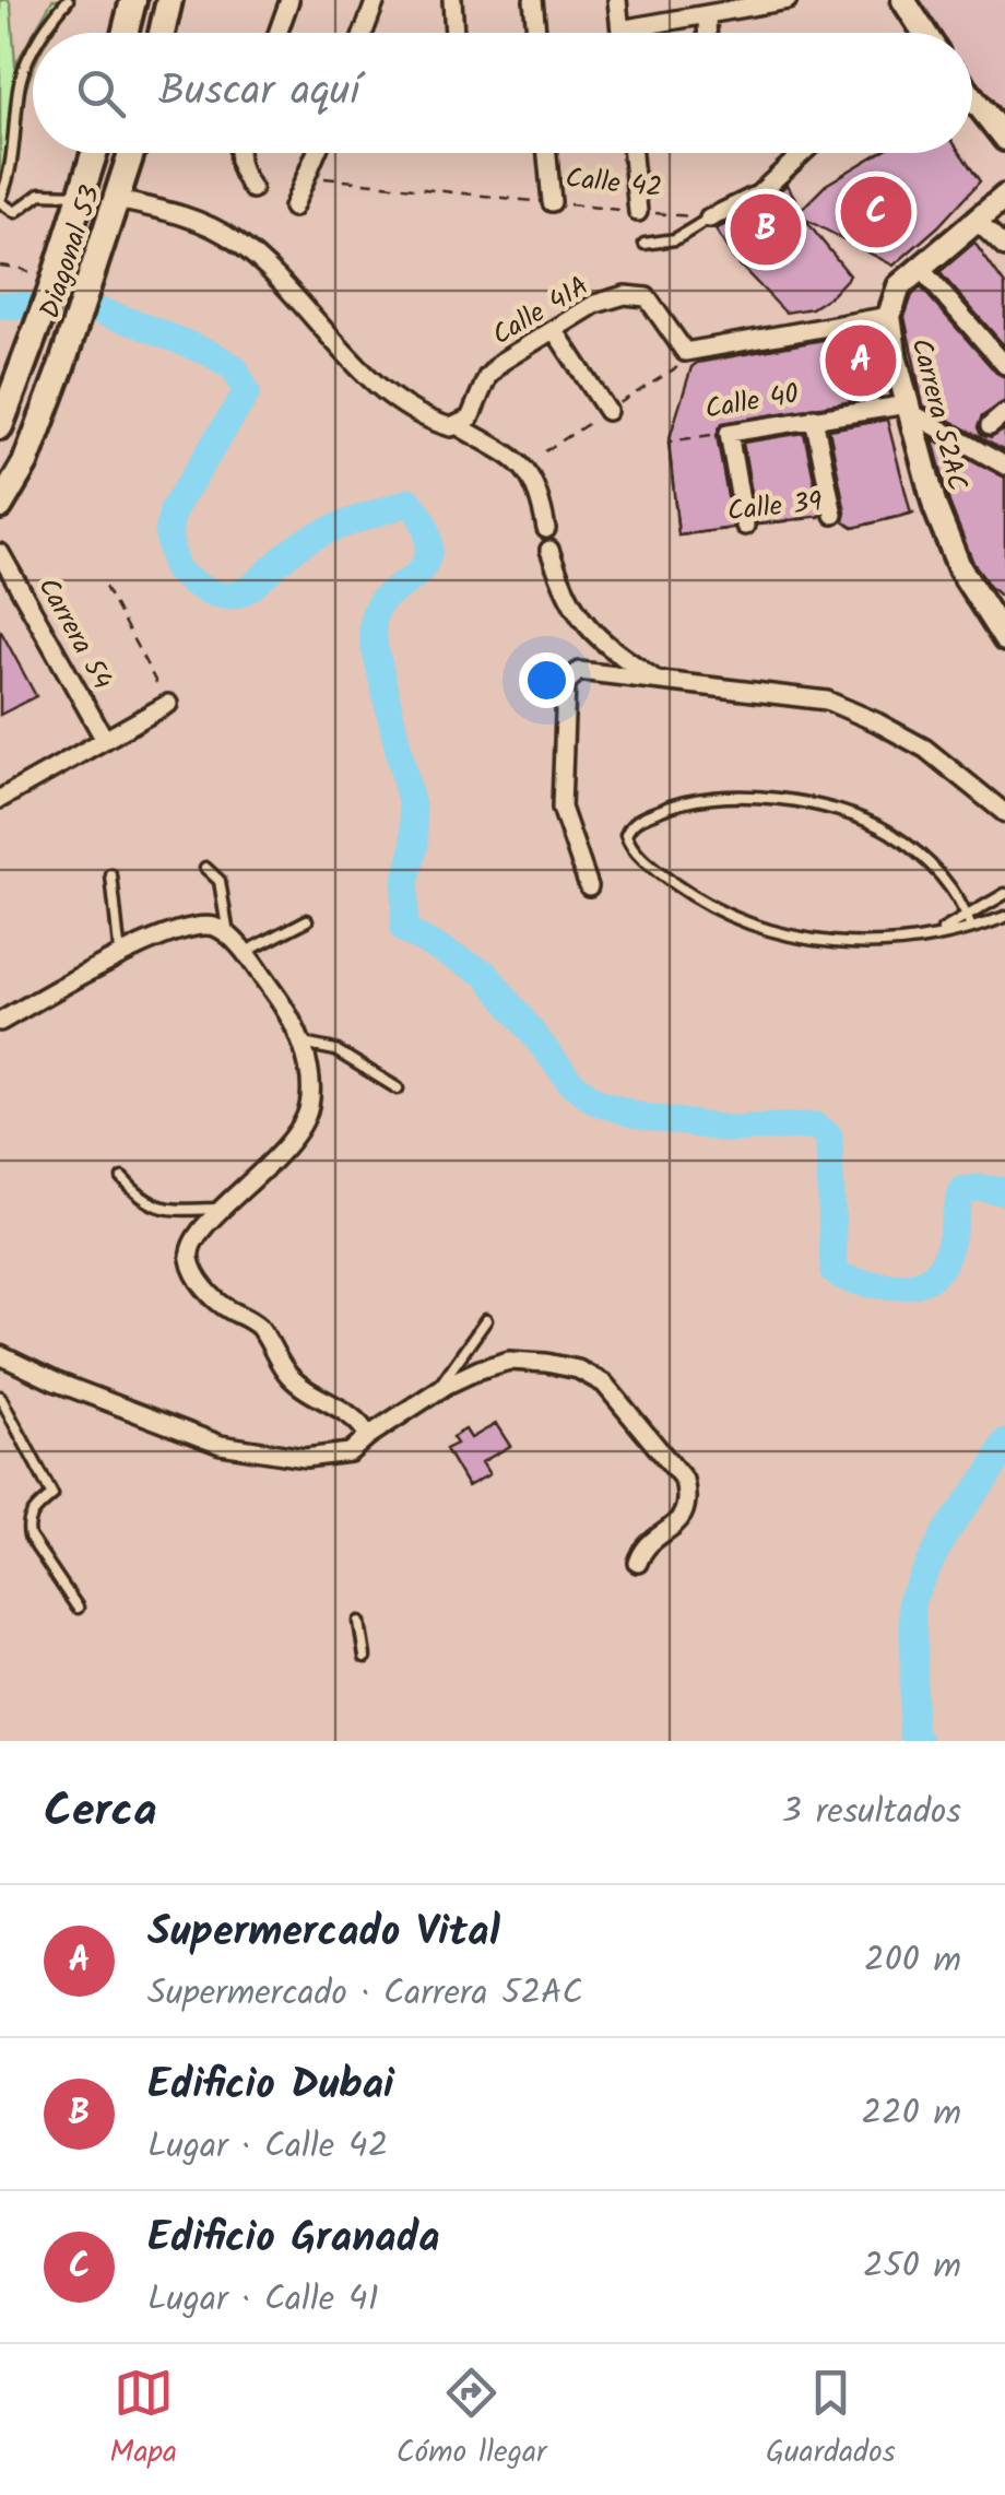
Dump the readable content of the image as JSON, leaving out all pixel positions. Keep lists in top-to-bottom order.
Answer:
{
  "streets": {
    "main road": ["Diagonal 53"],
    "street": [
      "Calle 41A",
      "Calle 40",
      "Carrera 52AC",
      "Carrera 54"
    ],
    "path": ["Calle 42", "Calle 39"]
  },
  "crossings": [
    ["Calle 41A", "Carrera 52AC"],
    ["Calle 40", "Carrera 52AC"],
    ["Calle 40", "Calle 39"],
    ["Carrera 52AC", "Calle 39"]
  ],
  "page": {
    "search": "Buscar aquí",
    "pins": ["C", "B", "A"],
    "heading": ["Cerca", "3 resultados"],
    "list": [
      {
        "mark": "A",
        "name": "Supermercado Vital",
        "note": "Supermercado · Carrera 52AC",
        "value": "200 m"
      },
      {
        "mark": "B",
        "name": "Edificio Dubai",
        "note": "Lugar · Calle 42",
        "value": "220 m"
      },
      {
        "mark": "C",
        "name": "Edificio Granada",
        "note": "Lugar · Calle 41",
        "value": "250 m"
      }
    ],
    "nav": ["Mapa", "Cómo llegar", "Guardados"]
  }
}
